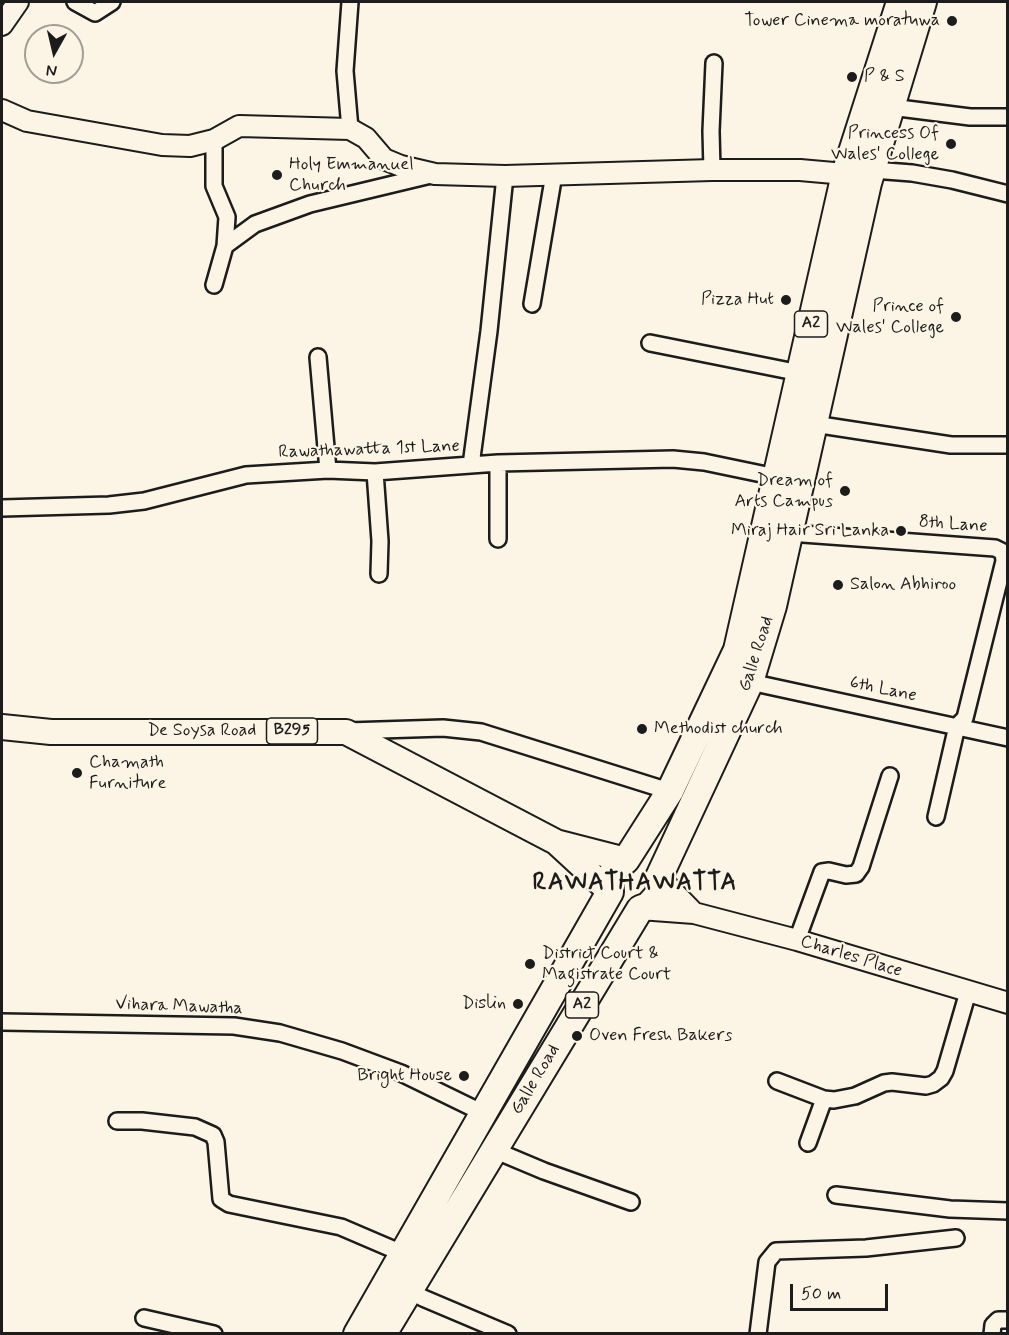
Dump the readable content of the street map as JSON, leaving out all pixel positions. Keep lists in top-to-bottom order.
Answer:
{
  "streets": {
    "highway": [
      "A2",
      "Galle Road",
      "De Soysa Road",
      "B295"
    ],
    "street": [
      "Rawathawatta 1st Lane",
      "8th Lane",
      "6th Lane",
      "Charles Place",
      "Vihara Mawatha"
    ]
  },
  "crossings": [
    ["Rawathawatta 1st Lane", "Galle Road"],
    ["8th Lane", "Galle Road"],
    ["8th Lane", "6th Lane"],
    ["Galle Road", "6th Lane"],
    ["Galle Road", "De Soysa Road"],
    ["Galle Road", "Charles Place"],
    ["Galle Road", "Vihara Mawatha"],
    ["De Soysa Road", "Charles Place"]
  ],
  "districts": ["RAWATHAWATTA"],
  "places": [
    "Tower Cinema moratuwa",
    "P & S",
    "Princess Of Wales' College",
    "Holy Emmanuel Church",
    "Pizza Hut",
    "Prince of Wales' College",
    "Dream of Arts Campus",
    "Miraj Hair Sri Lanka",
    "Salon Abhiroo",
    "Methodist church",
    "Chamath Furniture",
    "District Court & Magistrate Court",
    "Dislin",
    "Oven Fresh Bakers",
    "Bright House"
  ],
  "scale_bar": "50 m",
  "north": "bottom"
}
